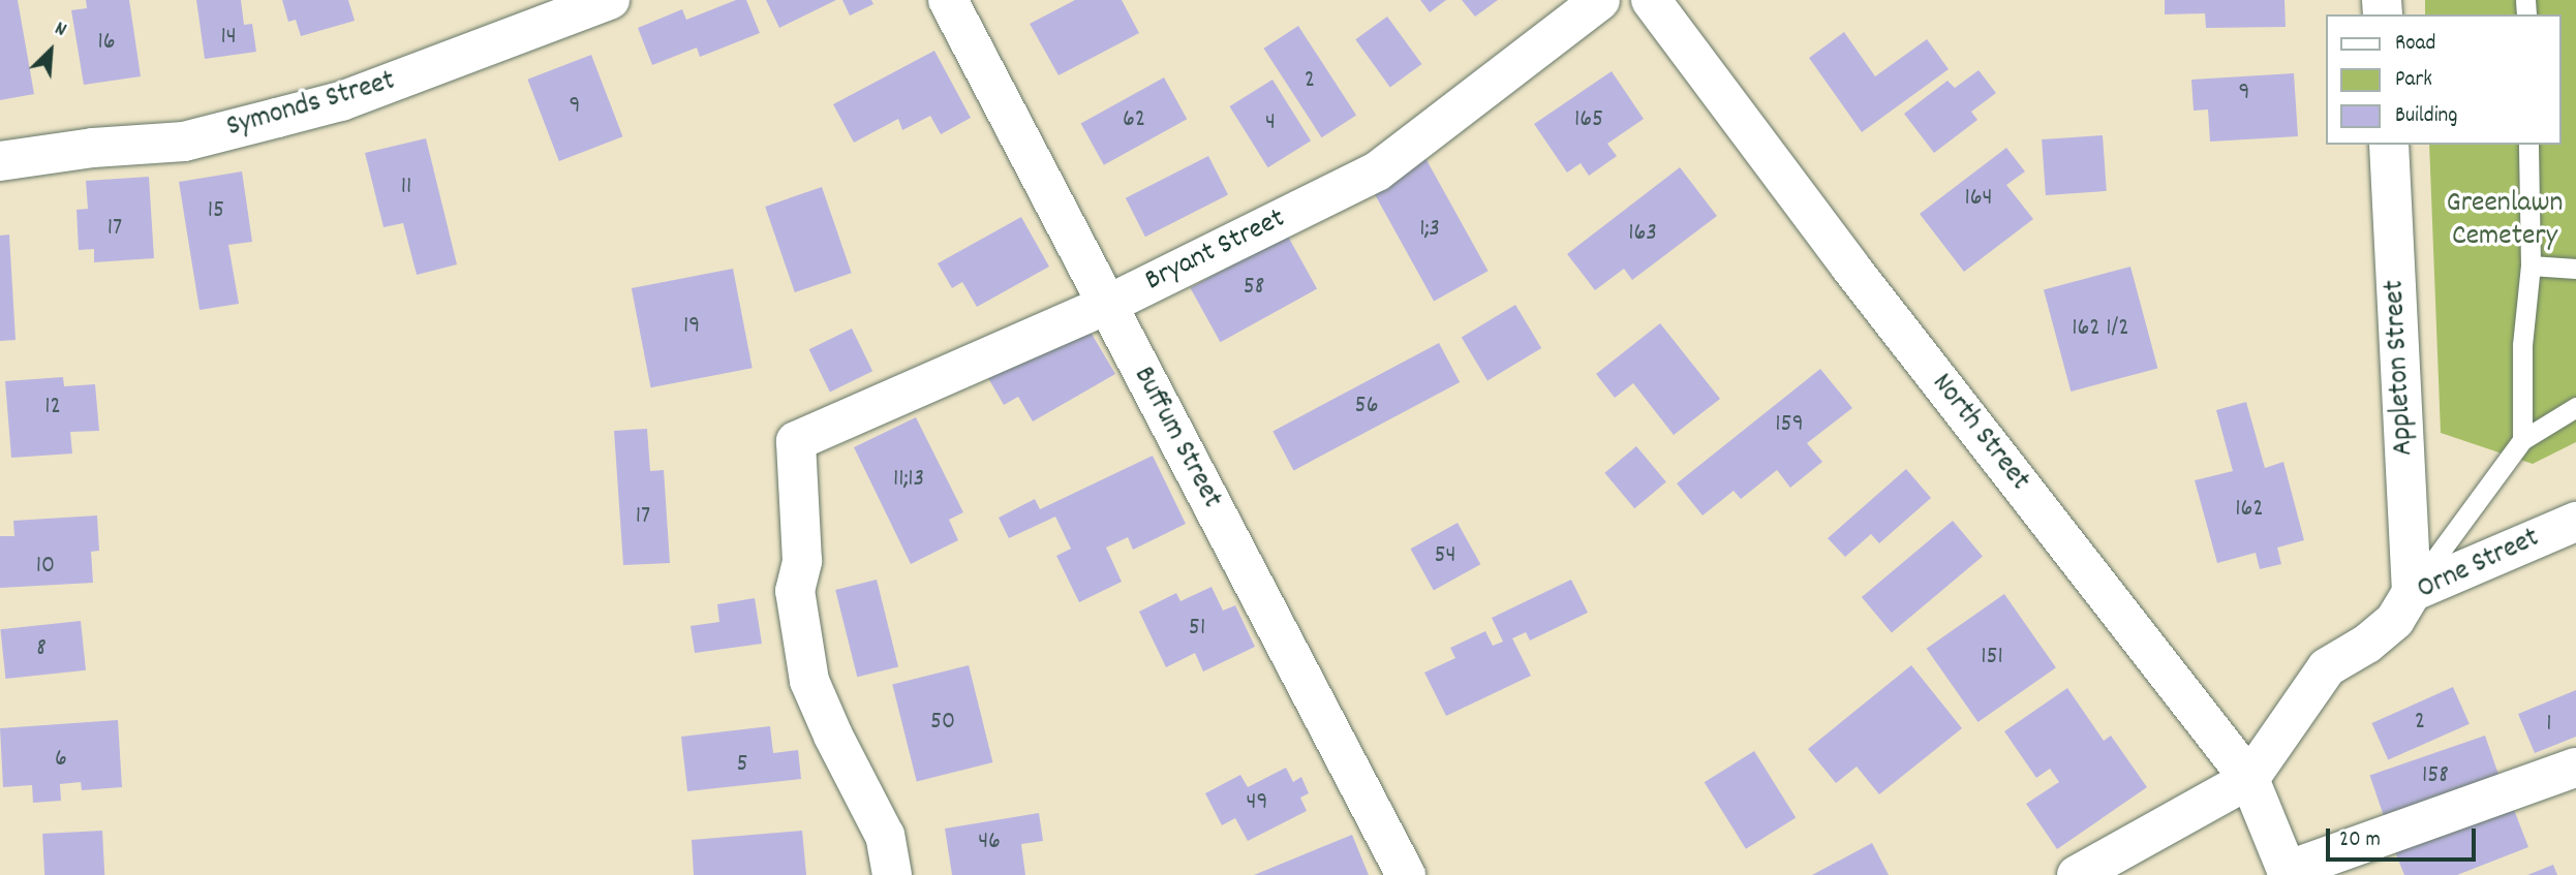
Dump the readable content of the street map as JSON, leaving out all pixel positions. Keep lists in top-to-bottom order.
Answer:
{
  "streets": {
    "main road": [
      "Symonds Street",
      "Bryant Street",
      "Appleton Street",
      "North Street",
      "Buffum Street",
      "Orne Street"
    ]
  },
  "crossings": [
    ["Bryant Street", "Buffum Street"],
    ["Appleton Street", "Orne Street"],
    ["North Street", "Orne Street"]
  ],
  "parks": ["Greenlawn Cemetery"],
  "house_numbers": [
    "14",
    "16",
    "2",
    "9",
    "9",
    "62",
    "165",
    "4",
    "11",
    "164",
    "15",
    "17",
    "1;3",
    "163",
    "58",
    "19",
    "162 1/2",
    "56",
    "12",
    "159",
    "11;13",
    "162",
    "17",
    "54",
    "10",
    "51",
    "8",
    "151",
    "50",
    "2",
    "1",
    "6",
    "5",
    "158",
    "49",
    "46"
  ],
  "legend": ["Road", "Park", "Building"],
  "scale_bar": "20 m",
  "north": "top right"
}
